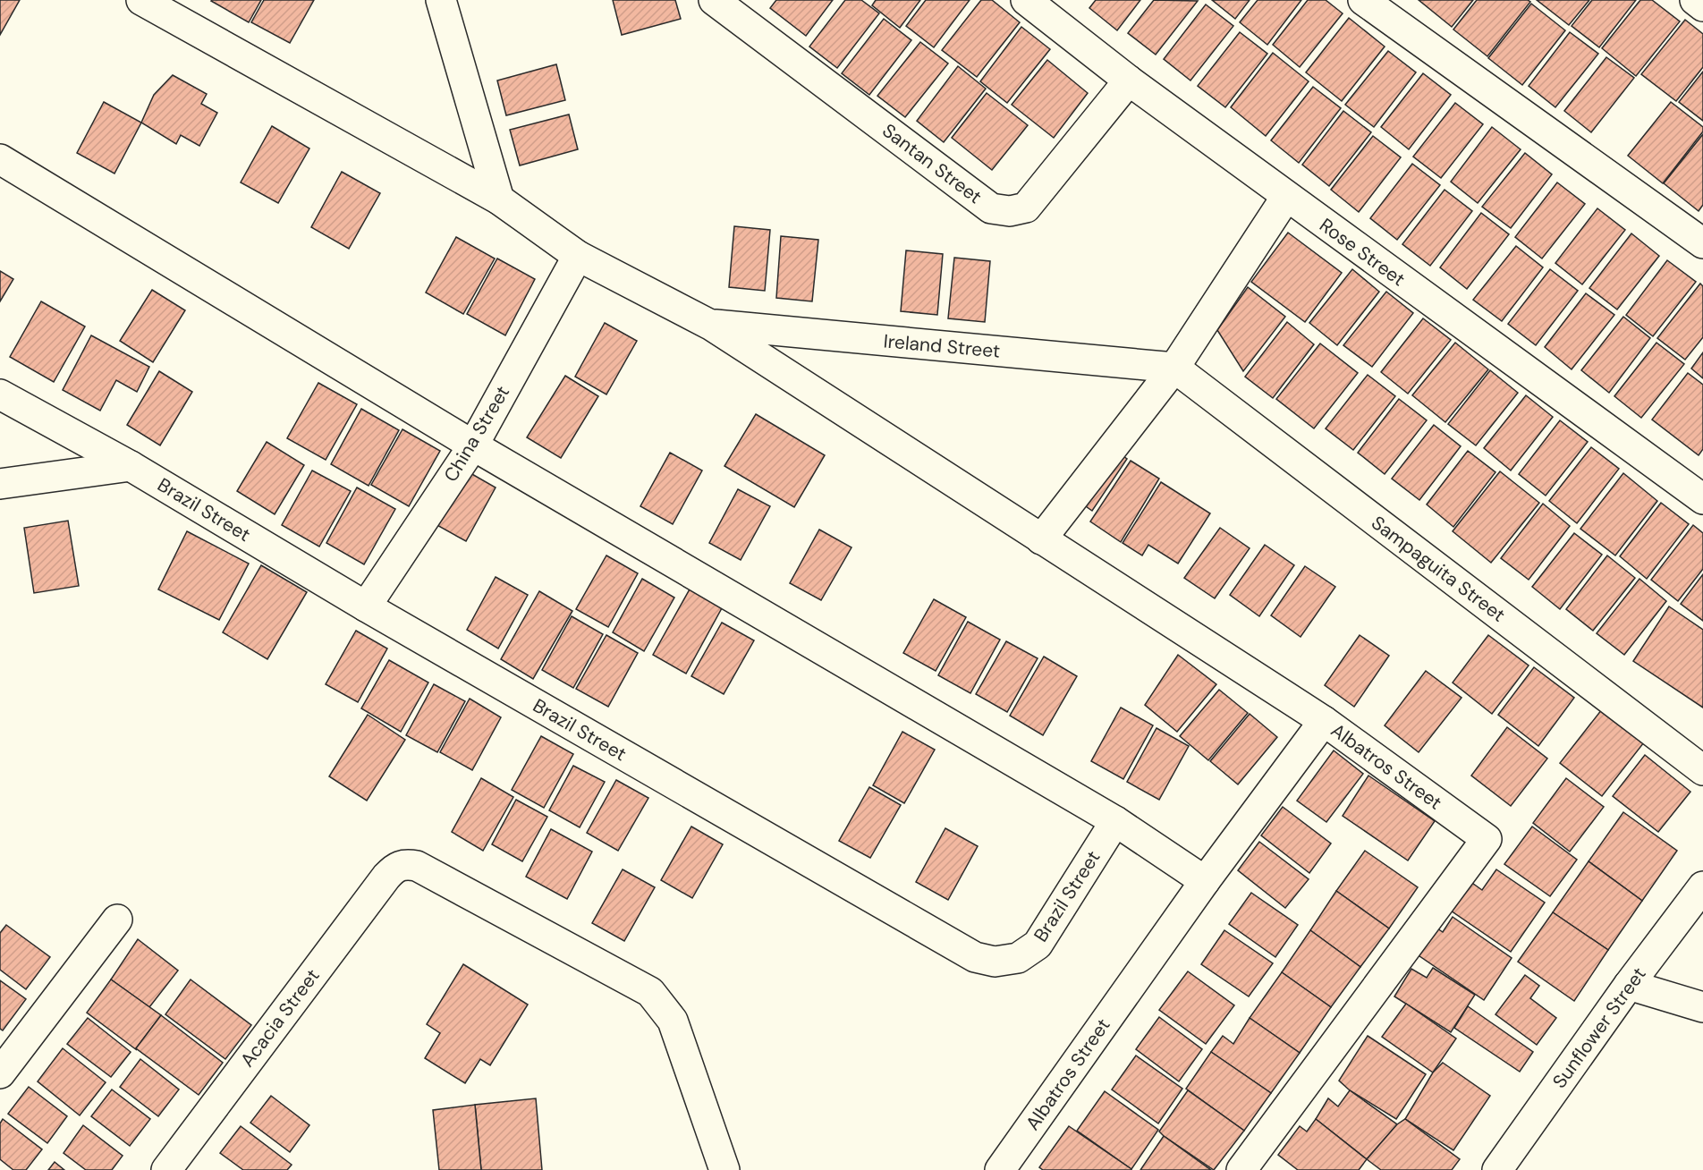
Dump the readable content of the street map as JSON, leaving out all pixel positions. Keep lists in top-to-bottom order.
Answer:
{
  "streets": {
    "street": [
      "Santan Street",
      "Rose Street",
      "Ireland Street",
      "China Street",
      "Brazil Street",
      "Sampaguita Street",
      "Albatros Street",
      "Acacia Street",
      "Sunflower Street"
    ]
  },
  "crossings": [
    ["Santan Street", "Rose Street"],
    ["Ireland Street", "Sampaguita Street"],
    ["China Street", "Brazil Street"]
  ]
}
